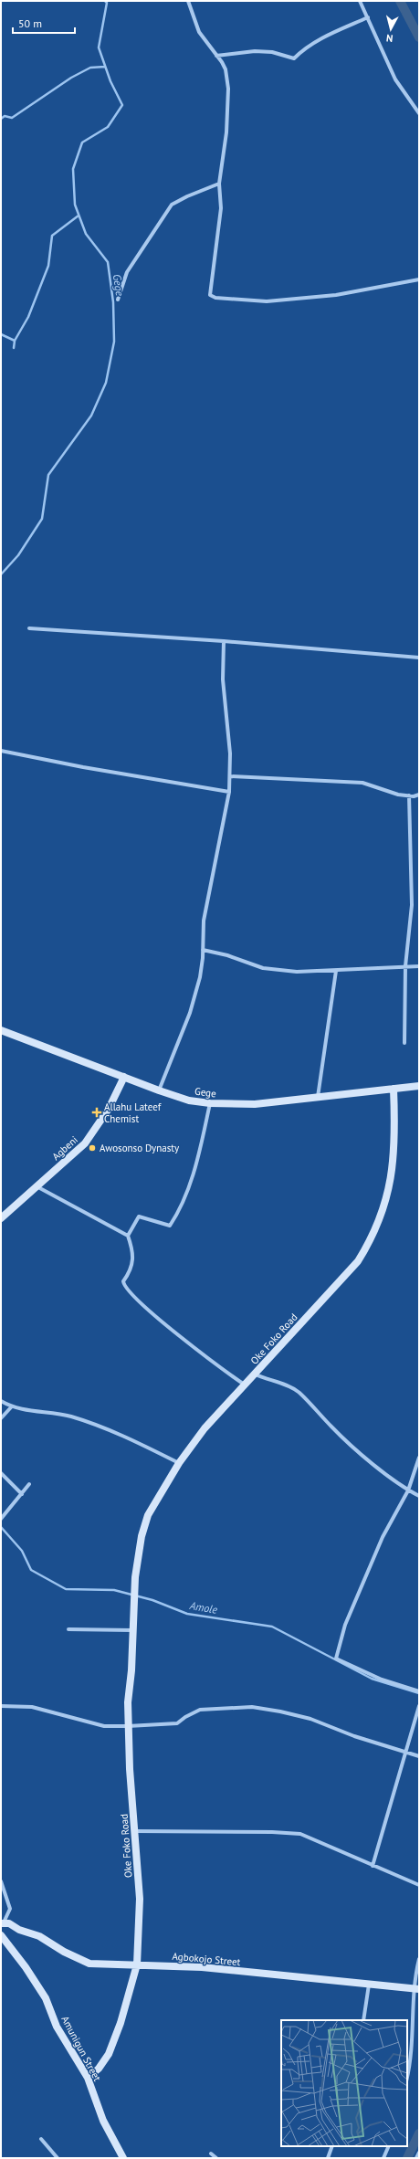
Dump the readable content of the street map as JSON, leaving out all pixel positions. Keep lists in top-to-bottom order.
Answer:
{
  "streets": {
    "street": [
      "Gege",
      "Agbeni",
      "Oke Foko Road",
      "Agbokojo Street",
      "Amunigun Street"
    ]
  },
  "crossings": [
    ["Gege", "Agbeni"],
    ["Gege", "Oke Foko Road"],
    ["Oke Foko Road", "Agbokojo Street"],
    ["Oke Foko Road", "Amunigun Street"]
  ],
  "water": ["Gege", "Amole"],
  "places": {
    "health": ["Allahu Lateef Chemist"],
    "other": ["Awosonso Dynasty"]
  },
  "scale_bar": "50 m",
  "north": "bottom"
}
